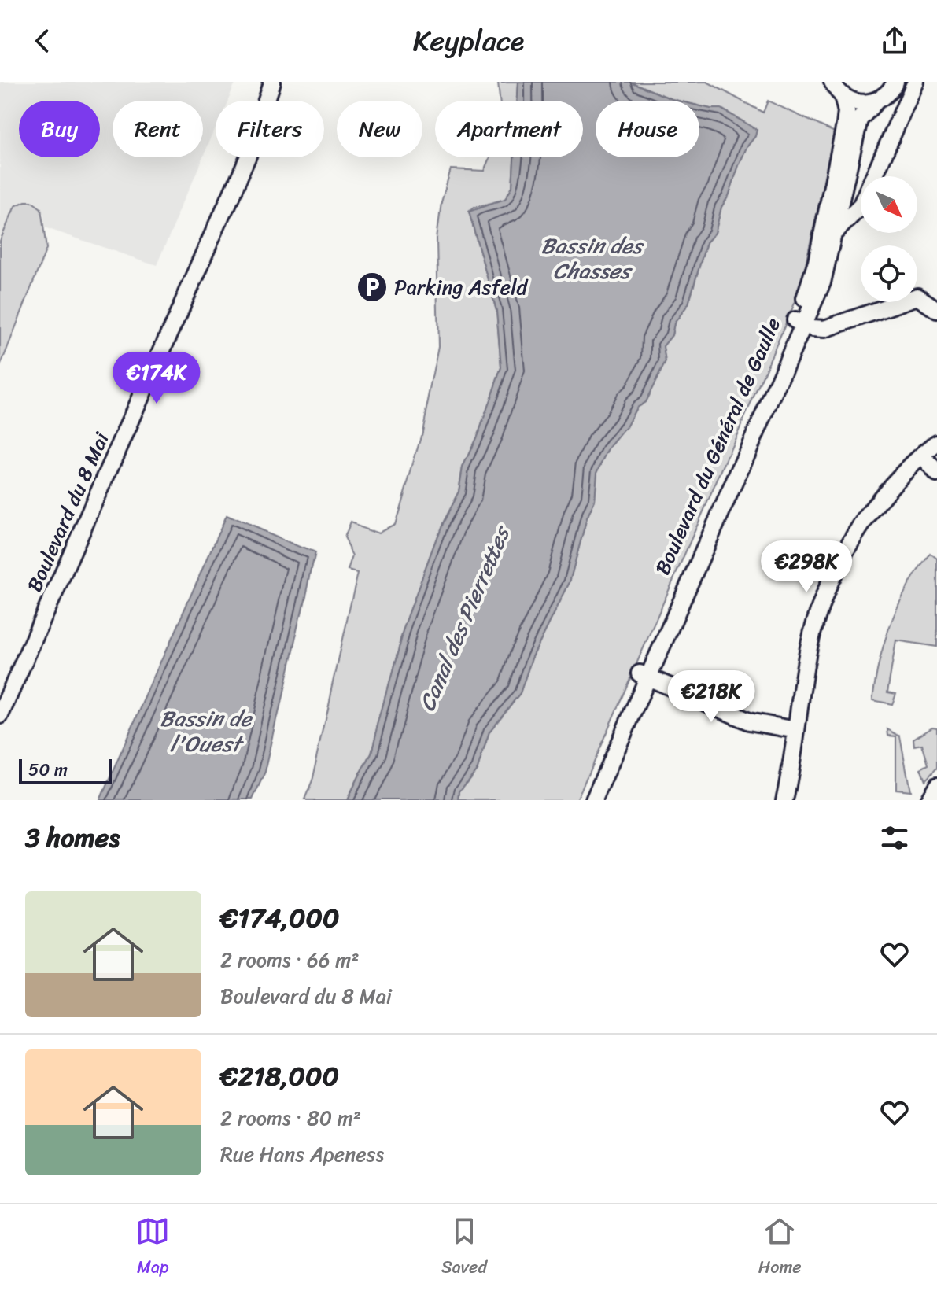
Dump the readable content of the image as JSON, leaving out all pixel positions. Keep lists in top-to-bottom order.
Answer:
{
  "streets": {
    "street": ["Boulevard du Général de Gaulle", "Boulevard du 8 Mai"]
  },
  "water": ["Bassin des Chasses", "Canal des Pierrettes", "Bassin de l'Ouest"],
  "places": {
    "parking": ["Parking Asfeld"]
  },
  "scale_bar": "50 m",
  "north": "bottom right",
  "page": {
    "header": "Keyplace",
    "chip": [
      "Buy",
      "Rent",
      "Filters",
      "New",
      "Apartment",
      "House"
    ],
    "price": ["€174K", "€298K", "€218K"],
    "scale": "50 m",
    "heading": "3 homes",
    "list": [
      {
        "name": "€174,000",
        "note": "2 rooms · 66 m² · Boulevard du 8 Mai"
      },
      {
        "name": "€218,000",
        "note": "2 rooms · 80 m² · Rue Hans Apeness"
      }
    ],
    "tabs": ["Map", "Saved", "Home"]
  }
}
